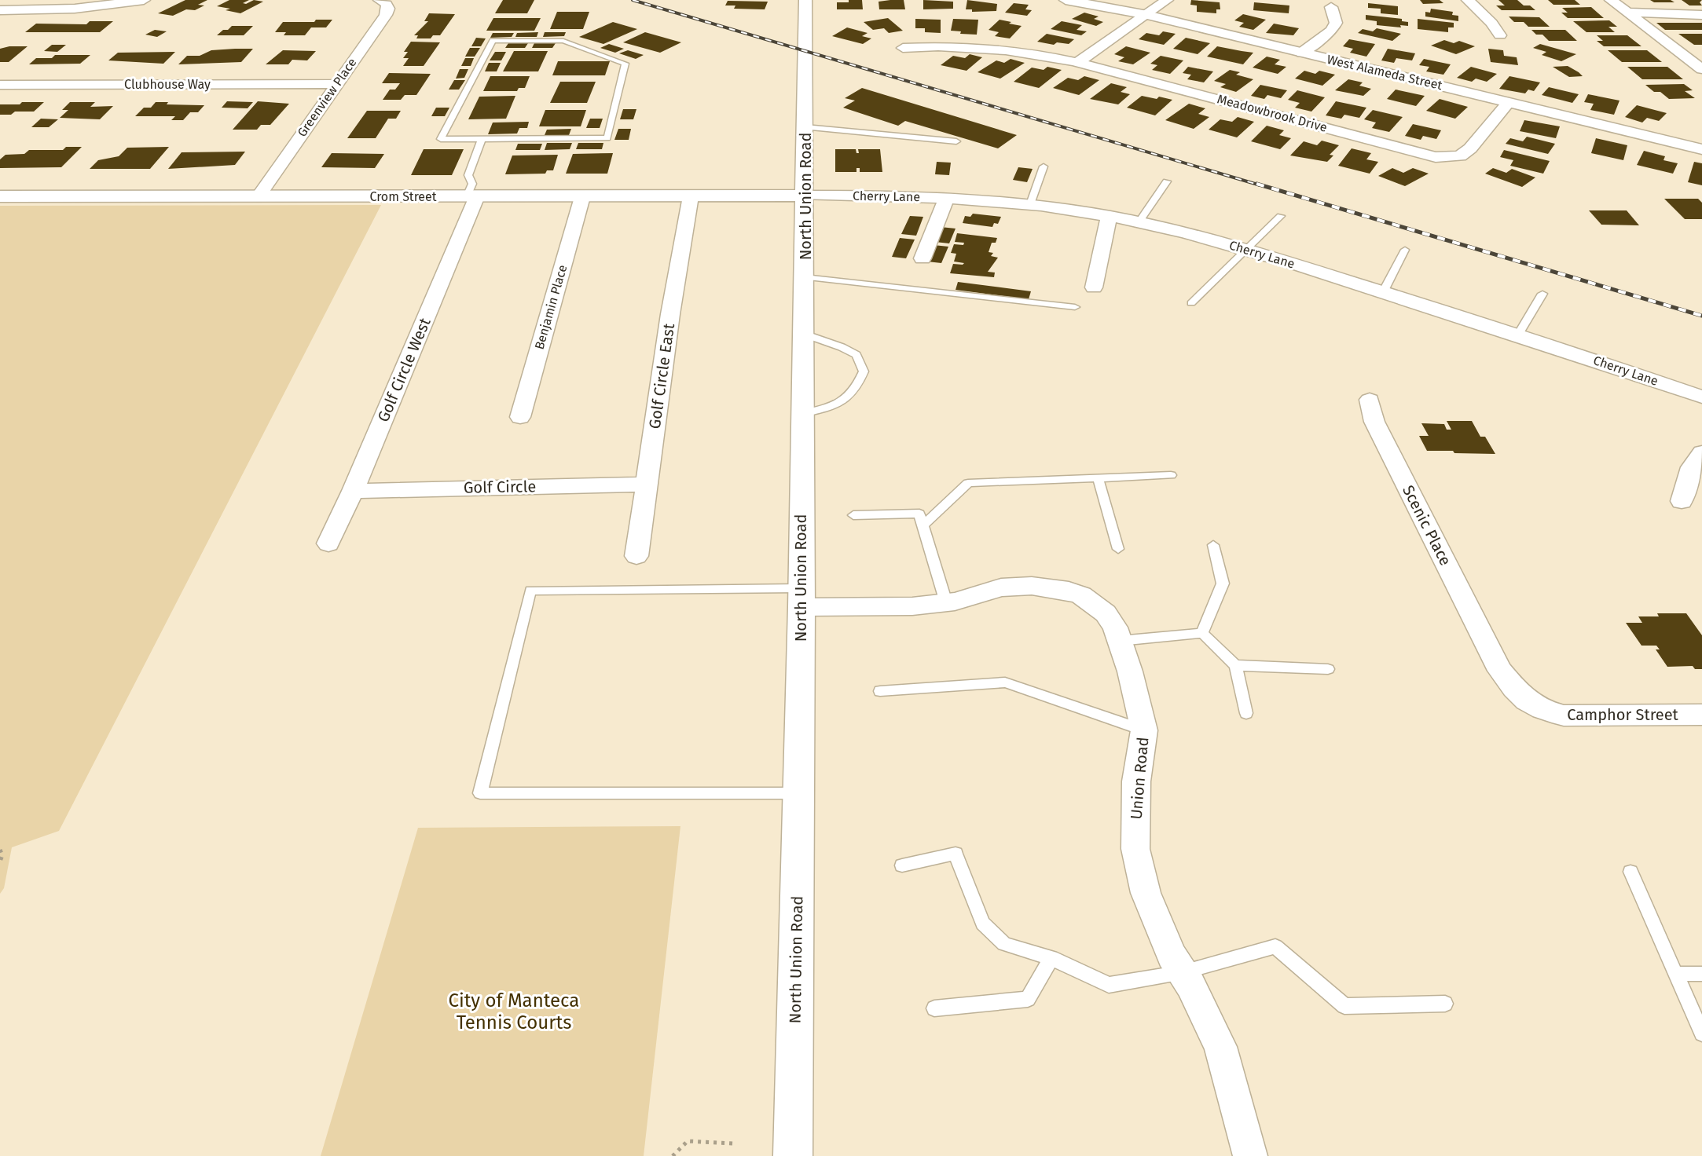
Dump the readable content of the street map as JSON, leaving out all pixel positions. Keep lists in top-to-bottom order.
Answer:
{
  "streets": {
    "street": [
      "West Alameda Street",
      "Clubhouse Way",
      "Greenview Place",
      "Meadowbrook Drive",
      "Crom Street",
      "North Union Road",
      "Cherry Lane",
      "Benjamin Place",
      "Golf Circle West",
      "Golf Circle East",
      "Golf Circle",
      "Scenic Place",
      "Camphor Street",
      "Union Road"
    ]
  },
  "crossings": [
    ["West Alameda Street", "Meadowbrook Drive"],
    ["Clubhouse Way", "Greenview Place"],
    ["Greenview Place", "Crom Street"],
    ["Crom Street", "North Union Road"],
    ["Crom Street", "Cherry Lane"],
    ["Crom Street", "Benjamin Place"],
    ["Crom Street", "Golf Circle West"],
    ["Crom Street", "Golf Circle East"],
    ["North Union Road", "Cherry Lane"],
    ["North Union Road", "Union Road"],
    ["Golf Circle West", "Golf Circle"],
    ["Golf Circle East", "Golf Circle"],
    ["Scenic Place", "Camphor Street"]
  ],
  "parks": ["City of Manteca Tennis Courts"]
}
